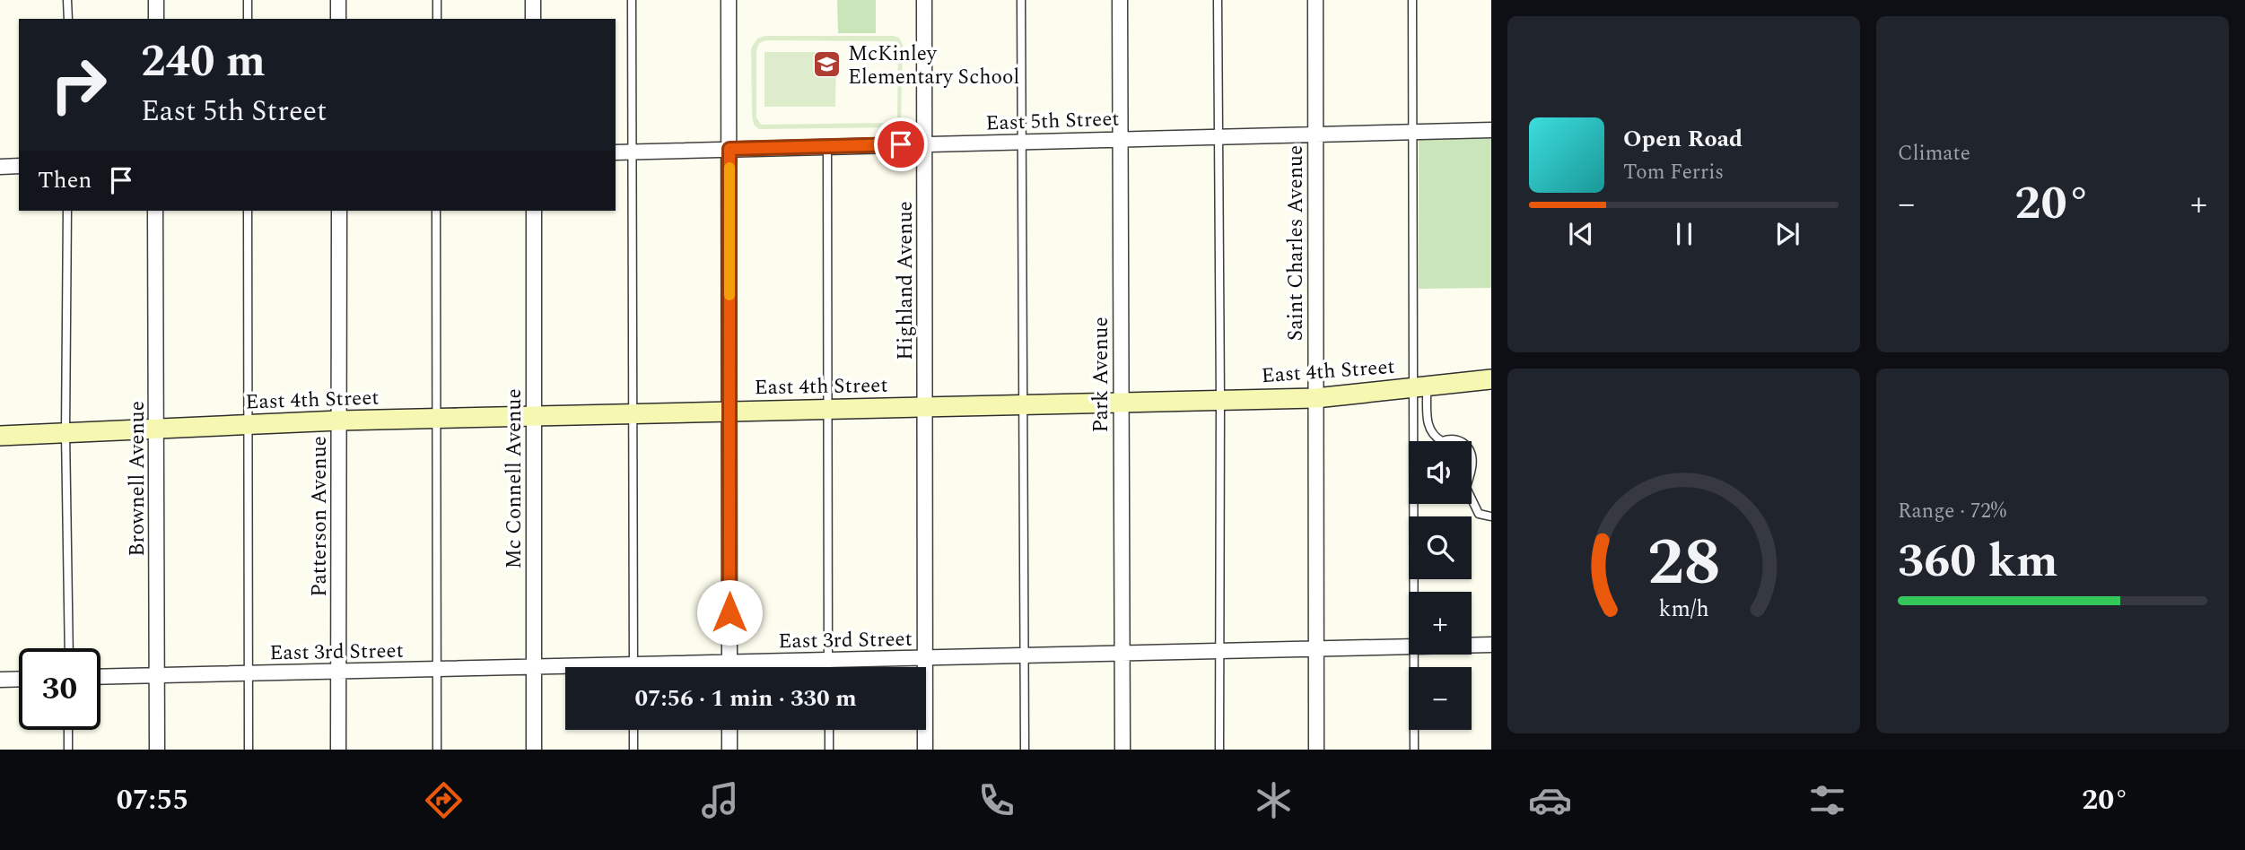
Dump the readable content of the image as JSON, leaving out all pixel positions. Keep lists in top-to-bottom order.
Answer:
{
  "streets": {
    "street": [
      "East 5th Street",
      "Saint Charles Avenue",
      "Highland Avenue",
      "East 4th Street",
      "Park Avenue",
      "Brownell Avenue",
      "Mc Connell Avenue",
      "Patterson Avenue",
      "East 3rd Street"
    ]
  },
  "crossings": [
    ["East 5th Street", "Saint Charles Avenue"],
    ["East 5th Street", "Highland Avenue"],
    ["East 5th Street", "Park Avenue"],
    ["Saint Charles Avenue", "East 4th Street"],
    ["Saint Charles Avenue", "East 3rd Street"],
    ["Highland Avenue", "East 4th Street"],
    ["Highland Avenue", "East 3rd Street"],
    ["East 4th Street", "Park Avenue"],
    ["East 4th Street", "Brownell Avenue"],
    ["East 4th Street", "Mc Connell Avenue"],
    ["East 4th Street", "Patterson Avenue"],
    ["Park Avenue", "East 3rd Street"],
    ["Brownell Avenue", "East 3rd Street"],
    ["Mc Connell Avenue", "East 3rd Street"],
    ["Patterson Avenue", "East 3rd Street"]
  ],
  "places": {
    "school or university": ["McKinley Elementary School"]
  },
  "page": {
    "tile": [
      "Climate",
      ["Range · 72%", "360 km"]
    ],
    "turn": ["240 m", "East 5th Street"],
    "song": ["Open Road", "Tom Ferris"],
    "then": "Then",
    "heat": ["−", "20°", "+"],
    "map_buttons": ["+", "−"],
    "limit": "30",
    "trip": "07:56 · 1 min · 330 m",
    "tabs": ["07:55", "20°"],
    "gauge": ["28", "km/h"]
  }
}
